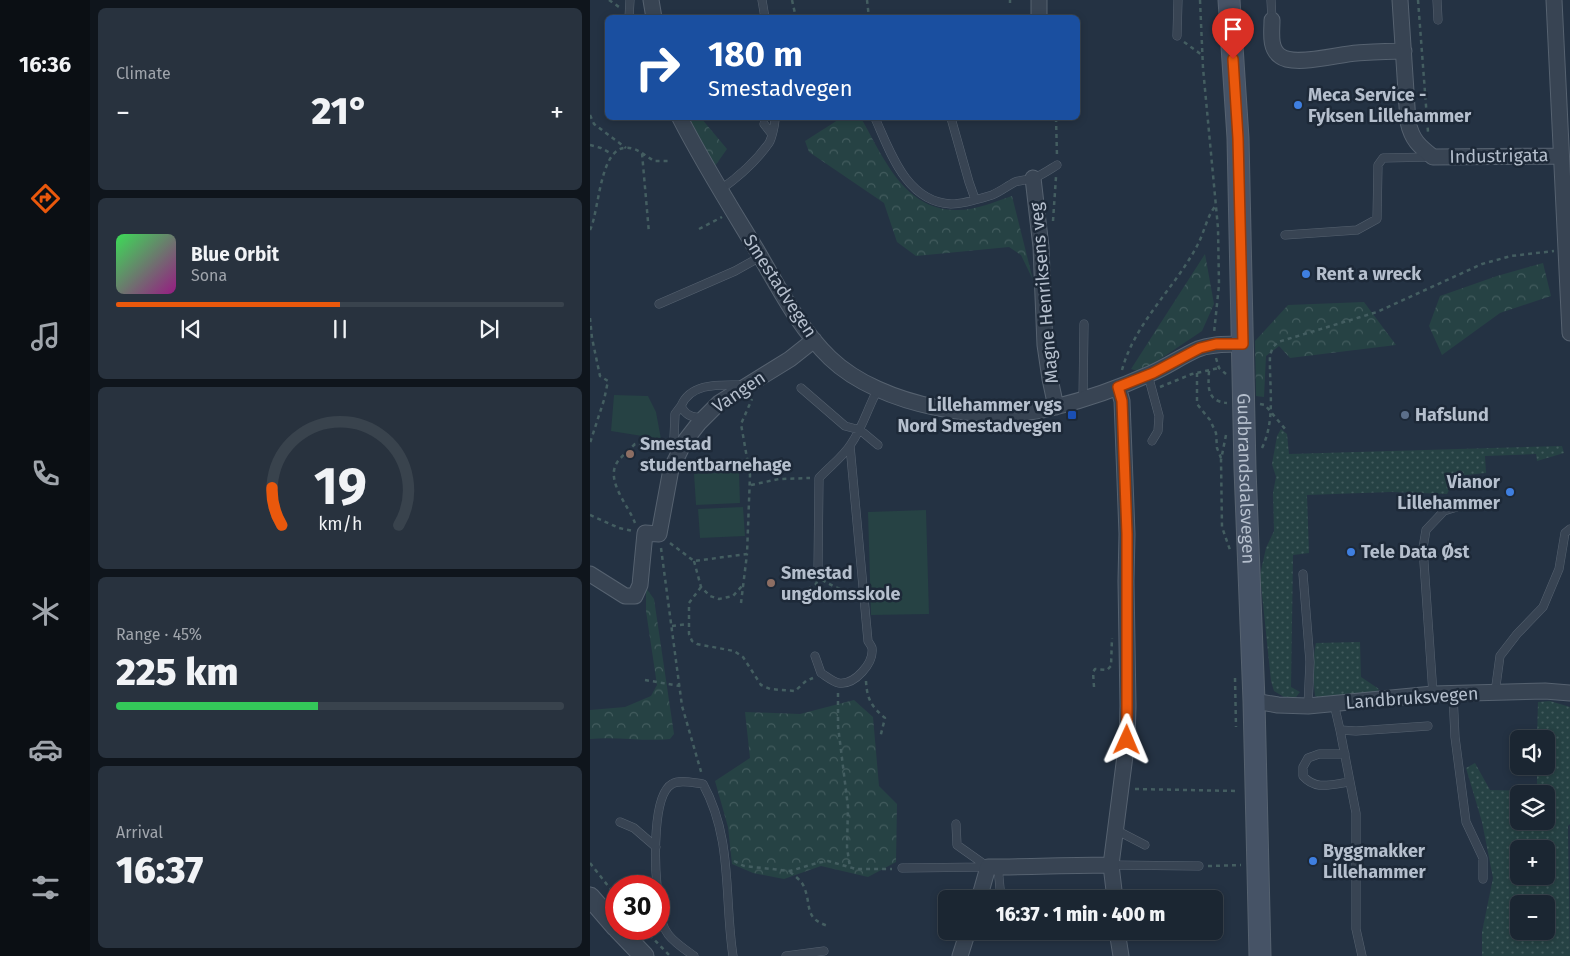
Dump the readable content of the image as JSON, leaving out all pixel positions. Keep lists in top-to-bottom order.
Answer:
{
  "streets": {
    "main road": ["Gudbrandsdalsvegen"],
    "street": [
      "Industrigata",
      "Smestadvegen",
      "Magne Henriksens veg",
      "Vangen",
      "Landbruksvegen"
    ]
  },
  "crossings": [
    ["Smestadvegen", "Magne Henriksens veg"],
    ["Smestadvegen", "Vangen"],
    ["Smestadvegen", "Gudbrandsdalsvegen"],
    ["Gudbrandsdalsvegen", "Landbruksvegen"]
  ],
  "places": {
    "other": [
      "Meca Service - Fyksen Lillehammer",
      "Rent a wreck",
      "Hafslund",
      "Smestad studentbarnehage",
      "Vianor Lillehammer",
      "Tele Data Øst",
      "Smestad ungdomsskole",
      "Byggmakker Lillehammer"
    ],
    "transit": ["Lillehammer vgs Nord Smestadvegen"]
  },
  "page": {
    "tabs": "16:36",
    "tile": [
      "Climate",
      ["Range · 45%", "225 km"],
      ["Arrival", "16:37"]
    ],
    "turn": ["180 m", "Smestadvegen"],
    "heat": ["−", "21°", "+"],
    "song": ["Blue Orbit", "Sona"],
    "map_buttons": ["+", "−"],
    "limit": "30",
    "trip": "16:37 · 1 min · 400 m",
    "gauge": ["19", "km/h"]
  }
}
